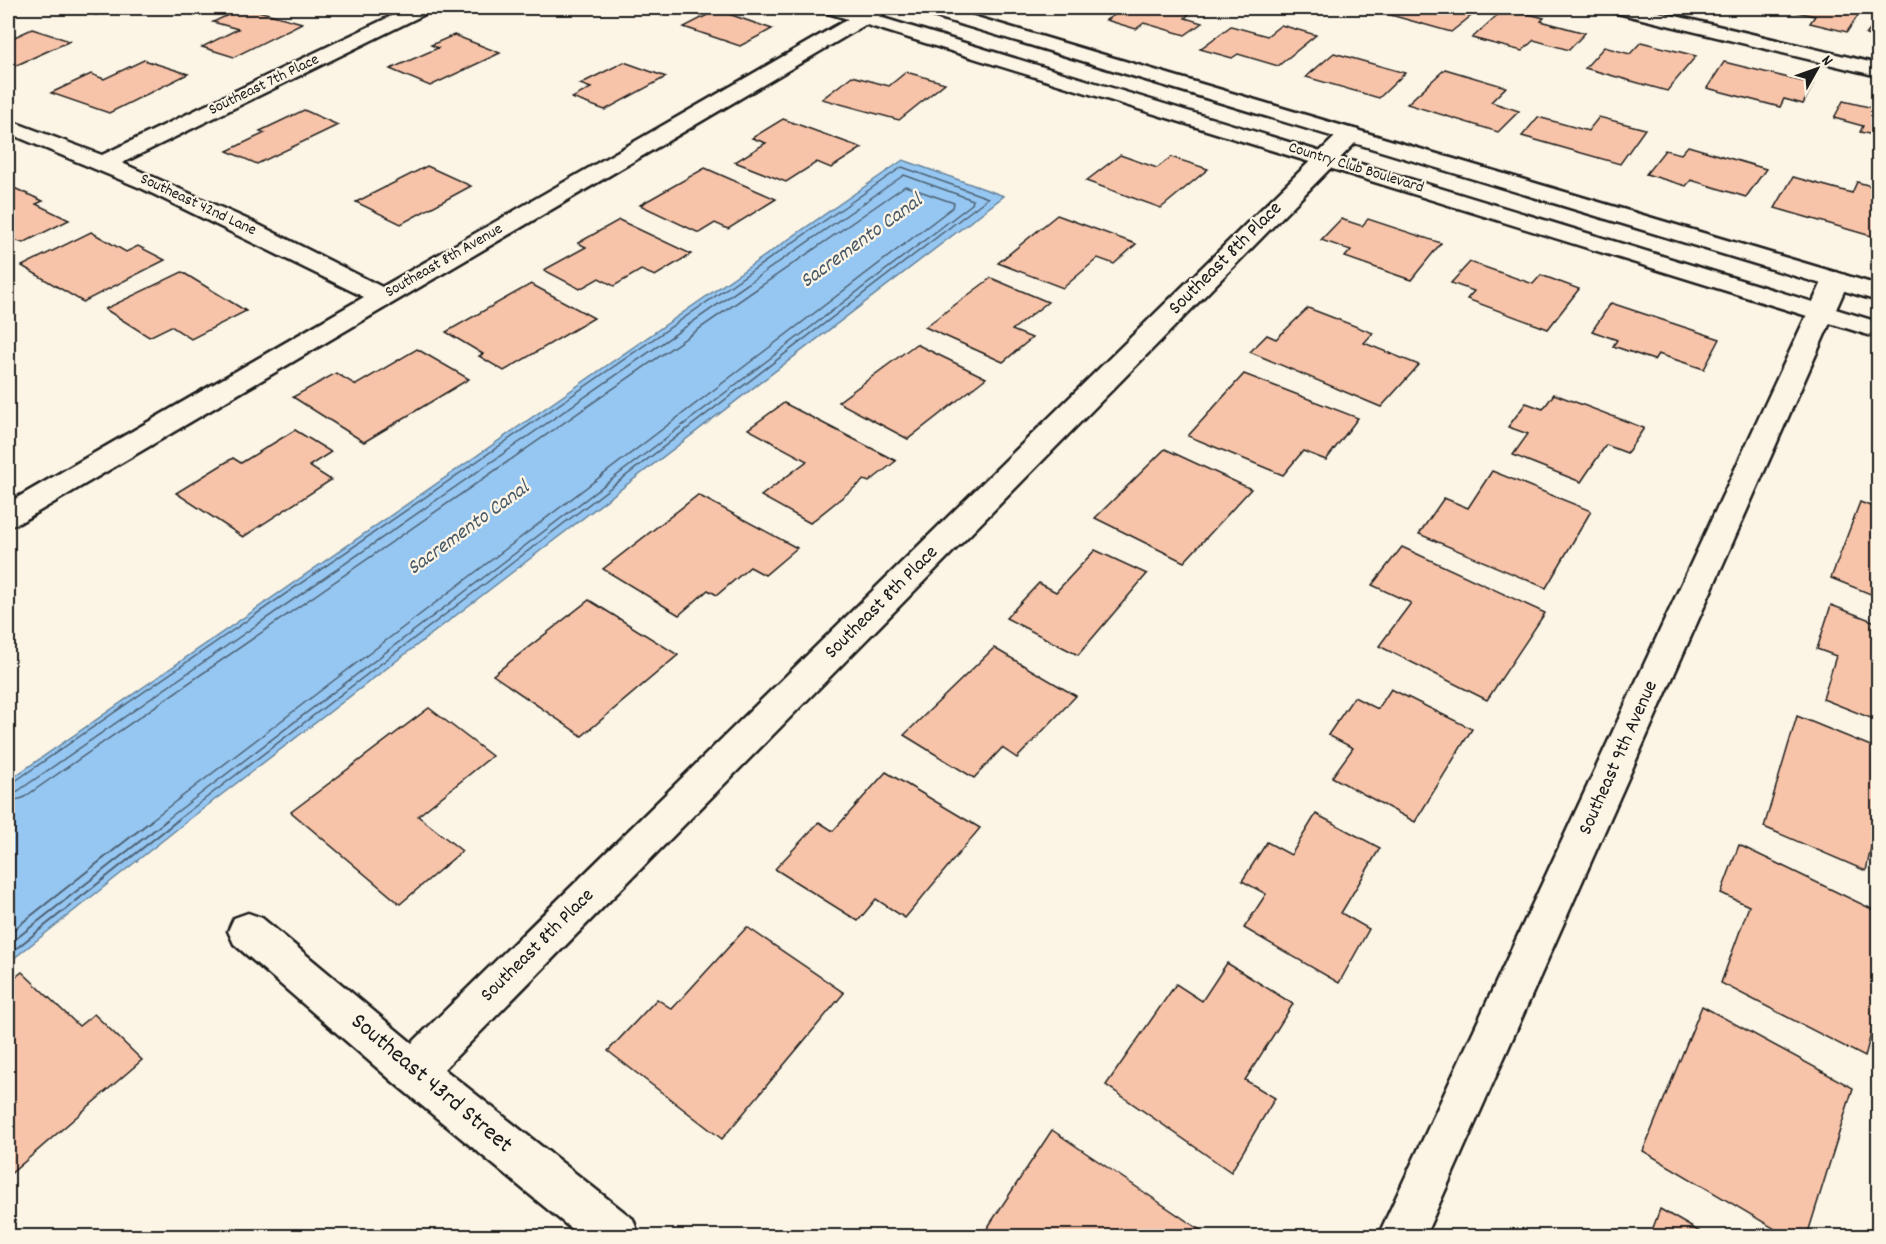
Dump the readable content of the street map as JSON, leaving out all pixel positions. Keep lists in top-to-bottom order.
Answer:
{
  "streets": {
    "street": [
      "Southeast 7th Place",
      "Country Club Boulevard",
      "Southeast 42nd Lane",
      "Southeast 8th Place",
      "Southeast 8th Avenue",
      "Southeast 9th Avenue",
      "Southeast 43rd Street"
    ]
  },
  "crossings": [
    ["Southeast 7th Place", "Southeast 42nd Lane"],
    ["Country Club Boulevard", "Southeast 8th Place"],
    ["Country Club Boulevard", "Southeast 8th Avenue"],
    ["Country Club Boulevard", "Southeast 9th Avenue"],
    ["Southeast 42nd Lane", "Southeast 8th Avenue"],
    ["Southeast 8th Place", "Southeast 43rd Street"]
  ],
  "water": ["Sacremento Canal"],
  "north": "top right"
}
